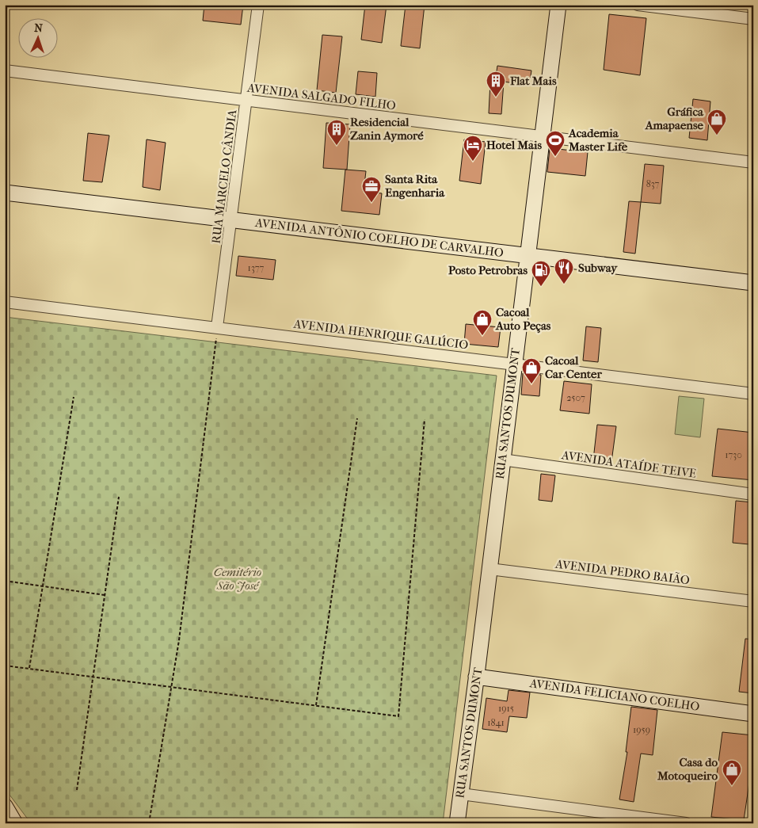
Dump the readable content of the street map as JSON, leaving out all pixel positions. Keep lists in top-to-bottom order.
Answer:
{
  "streets": {
    "street": [
      "AVENIDA SALGADO FILHO",
      "RUA MARCELO CÂNDIA",
      "AVENIDA ANTÔNIO COELHO DE CARVALHO",
      "AVENIDA HENRIQUE GALÚCIO",
      "RUA SANTOS DUMONT",
      "AVENIDA ATAÍDE TEIVE",
      "AVENIDA PEDRO BAIÃO",
      "AVENIDA FELICIANO COELHO"
    ]
  },
  "crossings": [
    ["AVENIDA SALGADO FILHO", "RUA MARCELO CÂNDIA"],
    ["AVENIDA SALGADO FILHO", "RUA SANTOS DUMONT"],
    ["RUA MARCELO CÂNDIA", "AVENIDA ANTÔNIO COELHO DE CARVALHO"],
    ["RUA MARCELO CÂNDIA", "AVENIDA HENRIQUE GALÚCIO"],
    ["AVENIDA ANTÔNIO COELHO DE CARVALHO", "RUA SANTOS DUMONT"],
    ["AVENIDA HENRIQUE GALÚCIO", "RUA SANTOS DUMONT"],
    ["RUA SANTOS DUMONT", "AVENIDA ATAÍDE TEIVE"],
    ["RUA SANTOS DUMONT", "AVENIDA PEDRO BAIÃO"],
    ["RUA SANTOS DUMONT", "AVENIDA FELICIANO COELHO"]
  ],
  "parks": ["Cemitério São José"],
  "places": {
    "building": ["Flat Mais", "Residencial Zanin Aymoré"],
    "shop": [
      "Gráfica Amapaense",
      "Cacoal Auto Peças",
      "Cacoal Car Center",
      "Casa do Motoqueiro"
    ],
    "sports": ["Academia Master Life"],
    "hotel": ["Hotel Mais"],
    "office": ["Santa Rita Engenharia"],
    "restaurant": ["Subway"],
    "fuel station": ["Posto Petrobras"]
  },
  "house_numbers": [
    "837",
    "1377",
    "2507",
    "1730",
    "1915",
    "1841",
    "1959"
  ],
  "north": "top"
}
